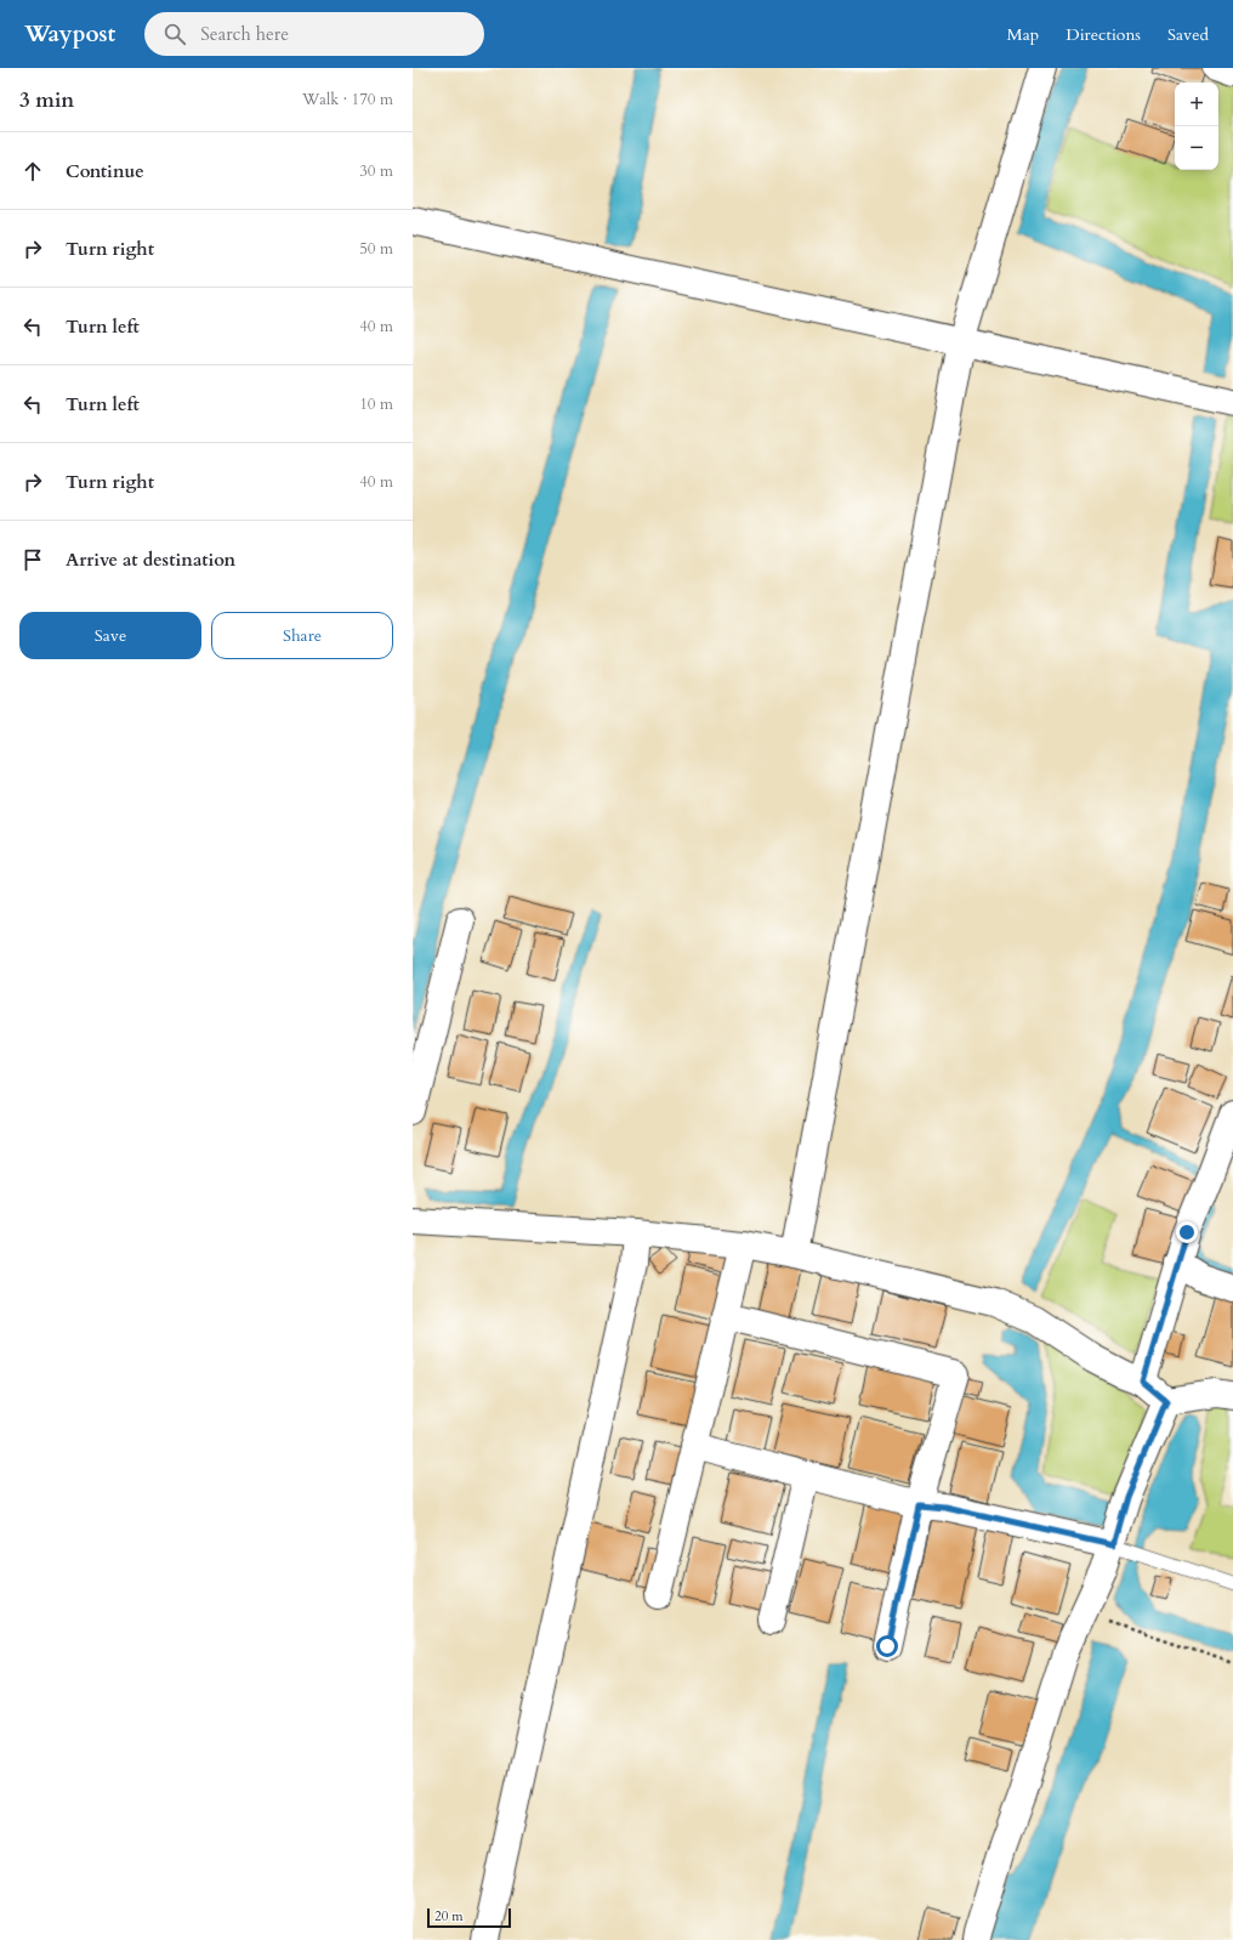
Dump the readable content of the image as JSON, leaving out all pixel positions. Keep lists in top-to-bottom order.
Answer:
{
  "scale_bar": "20 m",
  "page": {
    "header": "Waypost",
    "search": "Search here",
    "nav": ["Map", "Directions", "Saved"],
    "heading": ["3 min", "Walk · 170 m"],
    "map_buttons": ["+", "−"],
    "list": [
      ["Continue", "30 m"],
      ["Turn right", "50 m"],
      ["Turn left", "40 m"],
      ["Turn left", "10 m"],
      ["Turn right", "40 m"],
      "Arrive at destination"
    ],
    "buttons": ["Save", "Share"],
    "scale": "20 m"
  }
}
